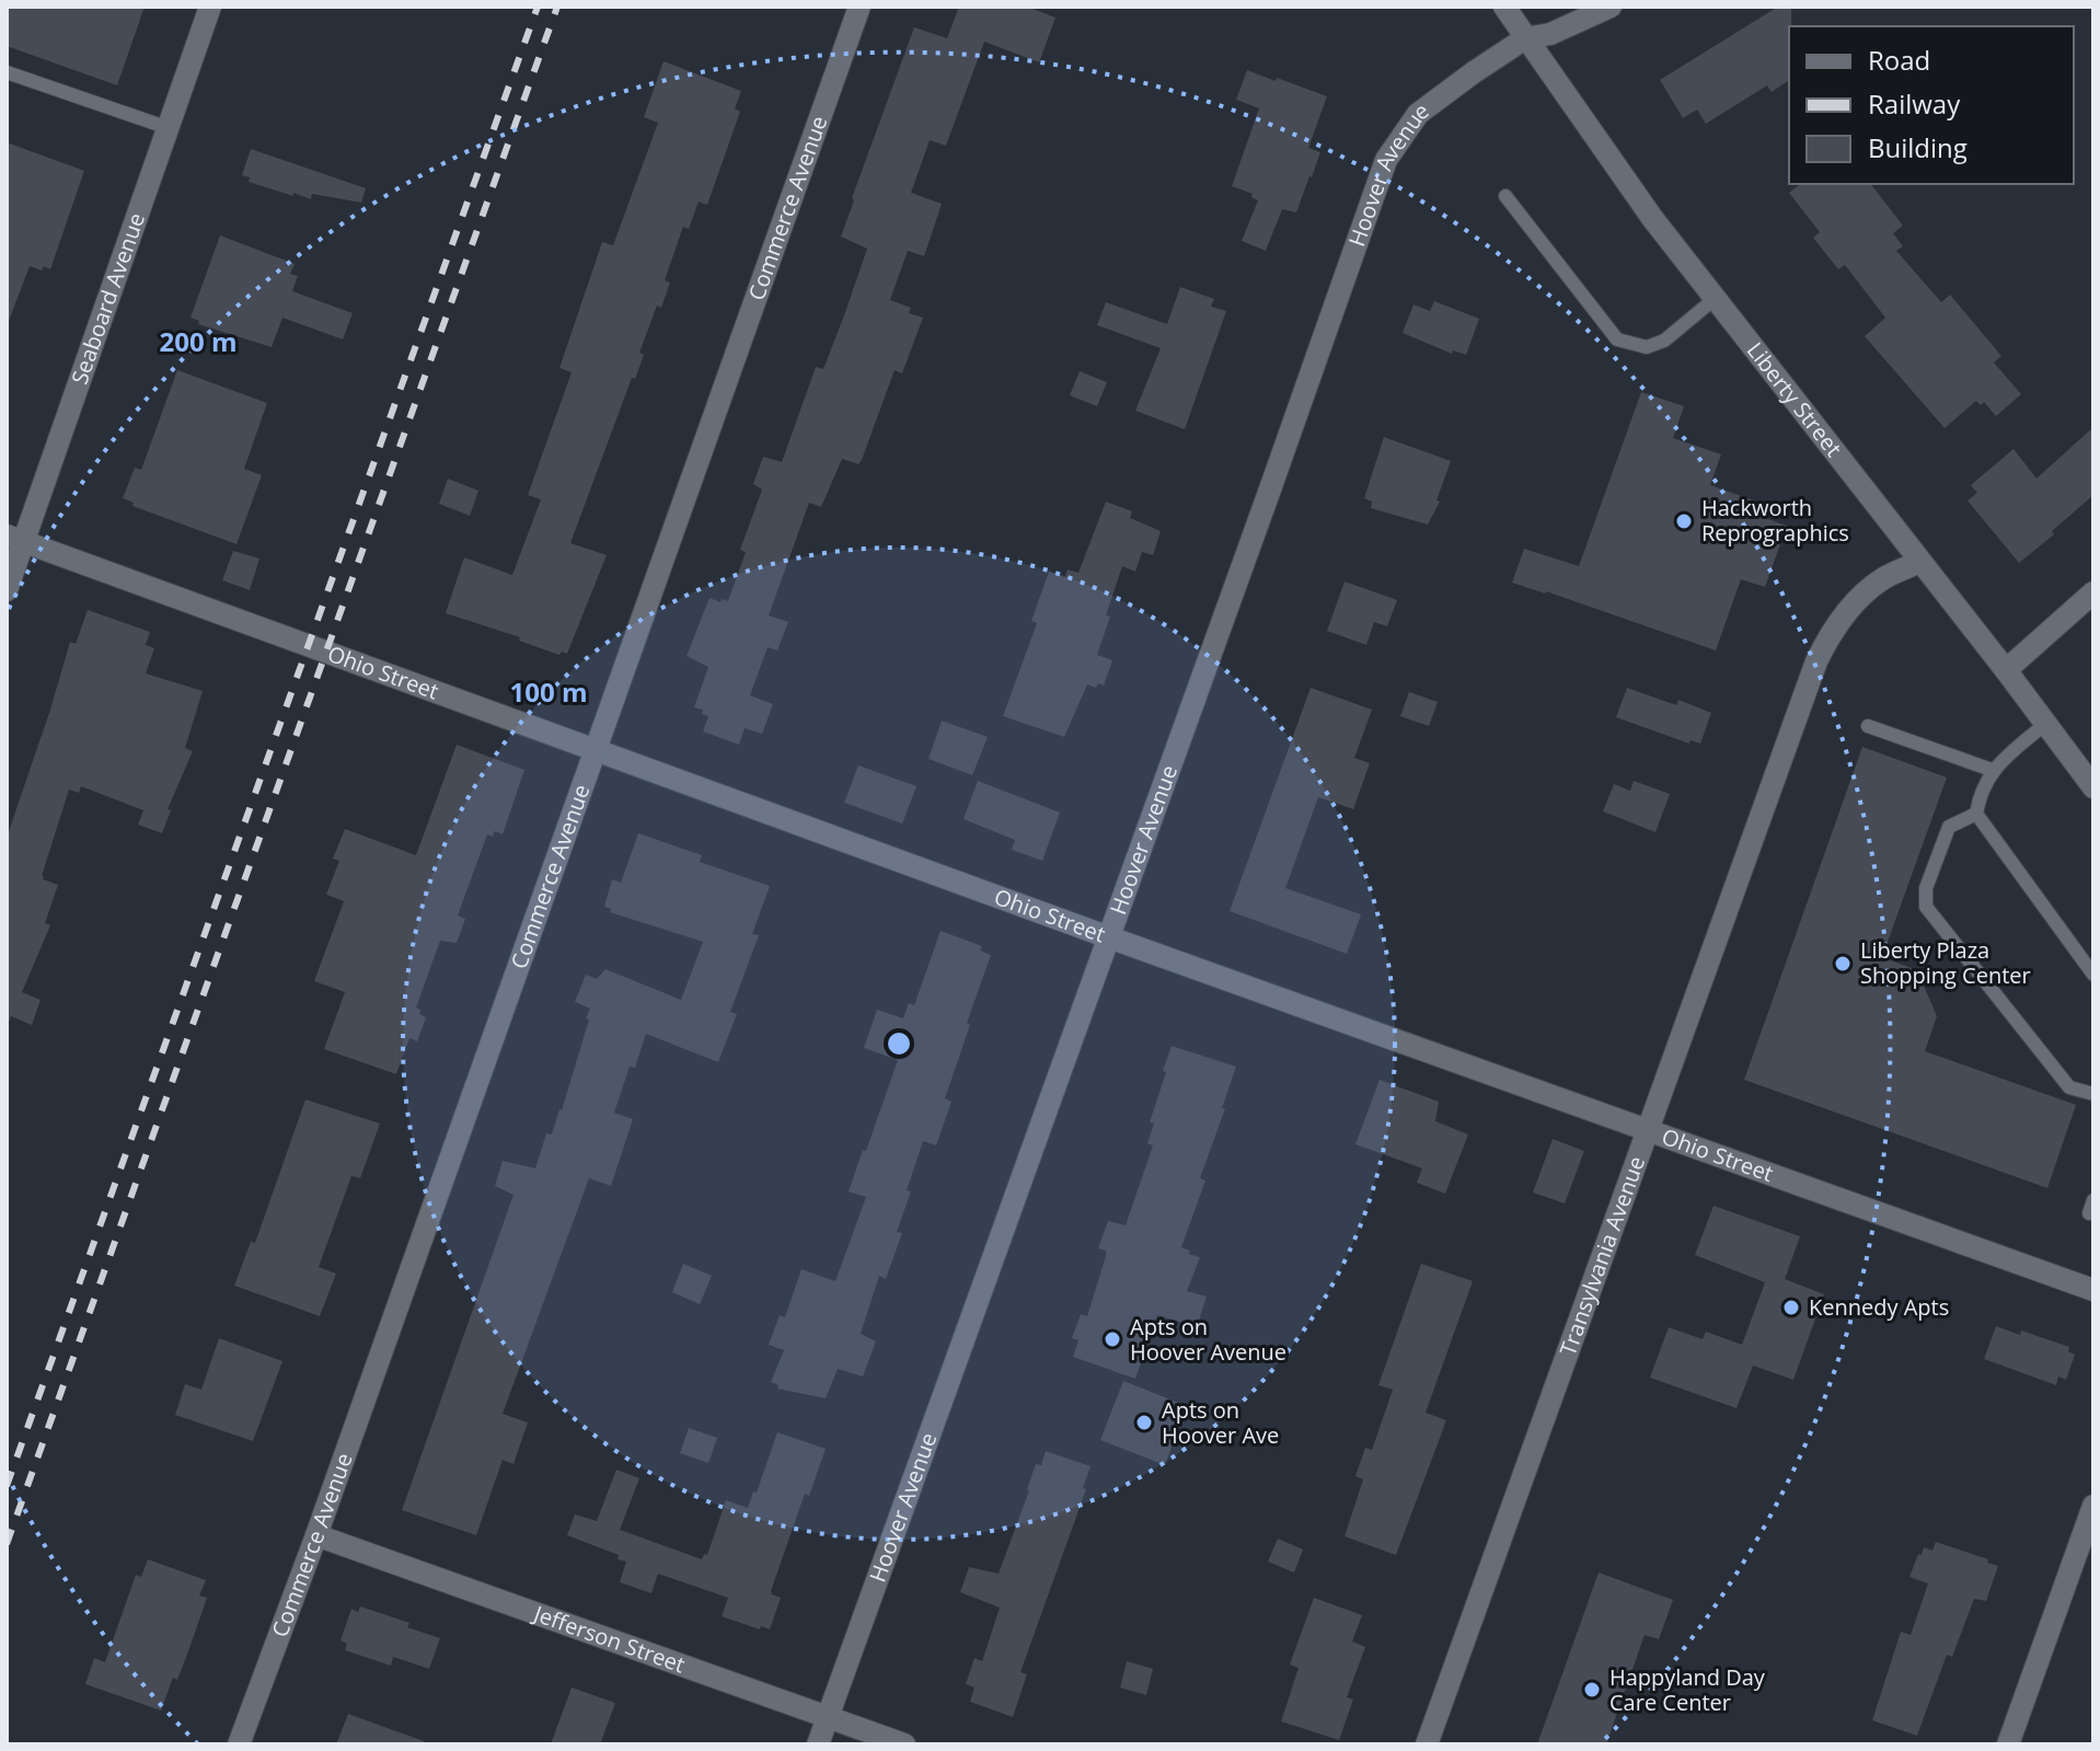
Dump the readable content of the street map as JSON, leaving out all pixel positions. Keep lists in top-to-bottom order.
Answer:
{
  "streets": {
    "street": [
      "Hoover Avenue",
      "Commerce Avenue",
      "Seaboard Avenue",
      "Liberty Street",
      "Ohio Street",
      "Transylvania Avenue",
      "Jefferson Street"
    ]
  },
  "crossings": [
    ["Hoover Avenue", "Liberty Street"],
    ["Hoover Avenue", "Ohio Street"],
    ["Hoover Avenue", "Jefferson Street"],
    ["Commerce Avenue", "Ohio Street"],
    ["Commerce Avenue", "Jefferson Street"],
    ["Seaboard Avenue", "Ohio Street"],
    ["Liberty Street", "Transylvania Avenue"],
    ["Ohio Street", "Transylvania Avenue"]
  ],
  "places": [
    "Hackworth Reprographics",
    "Liberty Plaza Shopping Center",
    "Kennedy Apts",
    "Apts on Hoover Avenue",
    "Apts on Hoover Ave",
    "Happyland Day Care Center"
  ],
  "legend": ["Road", "Railway", "Building"],
  "rings": ["200 m", "100 m"]
}
